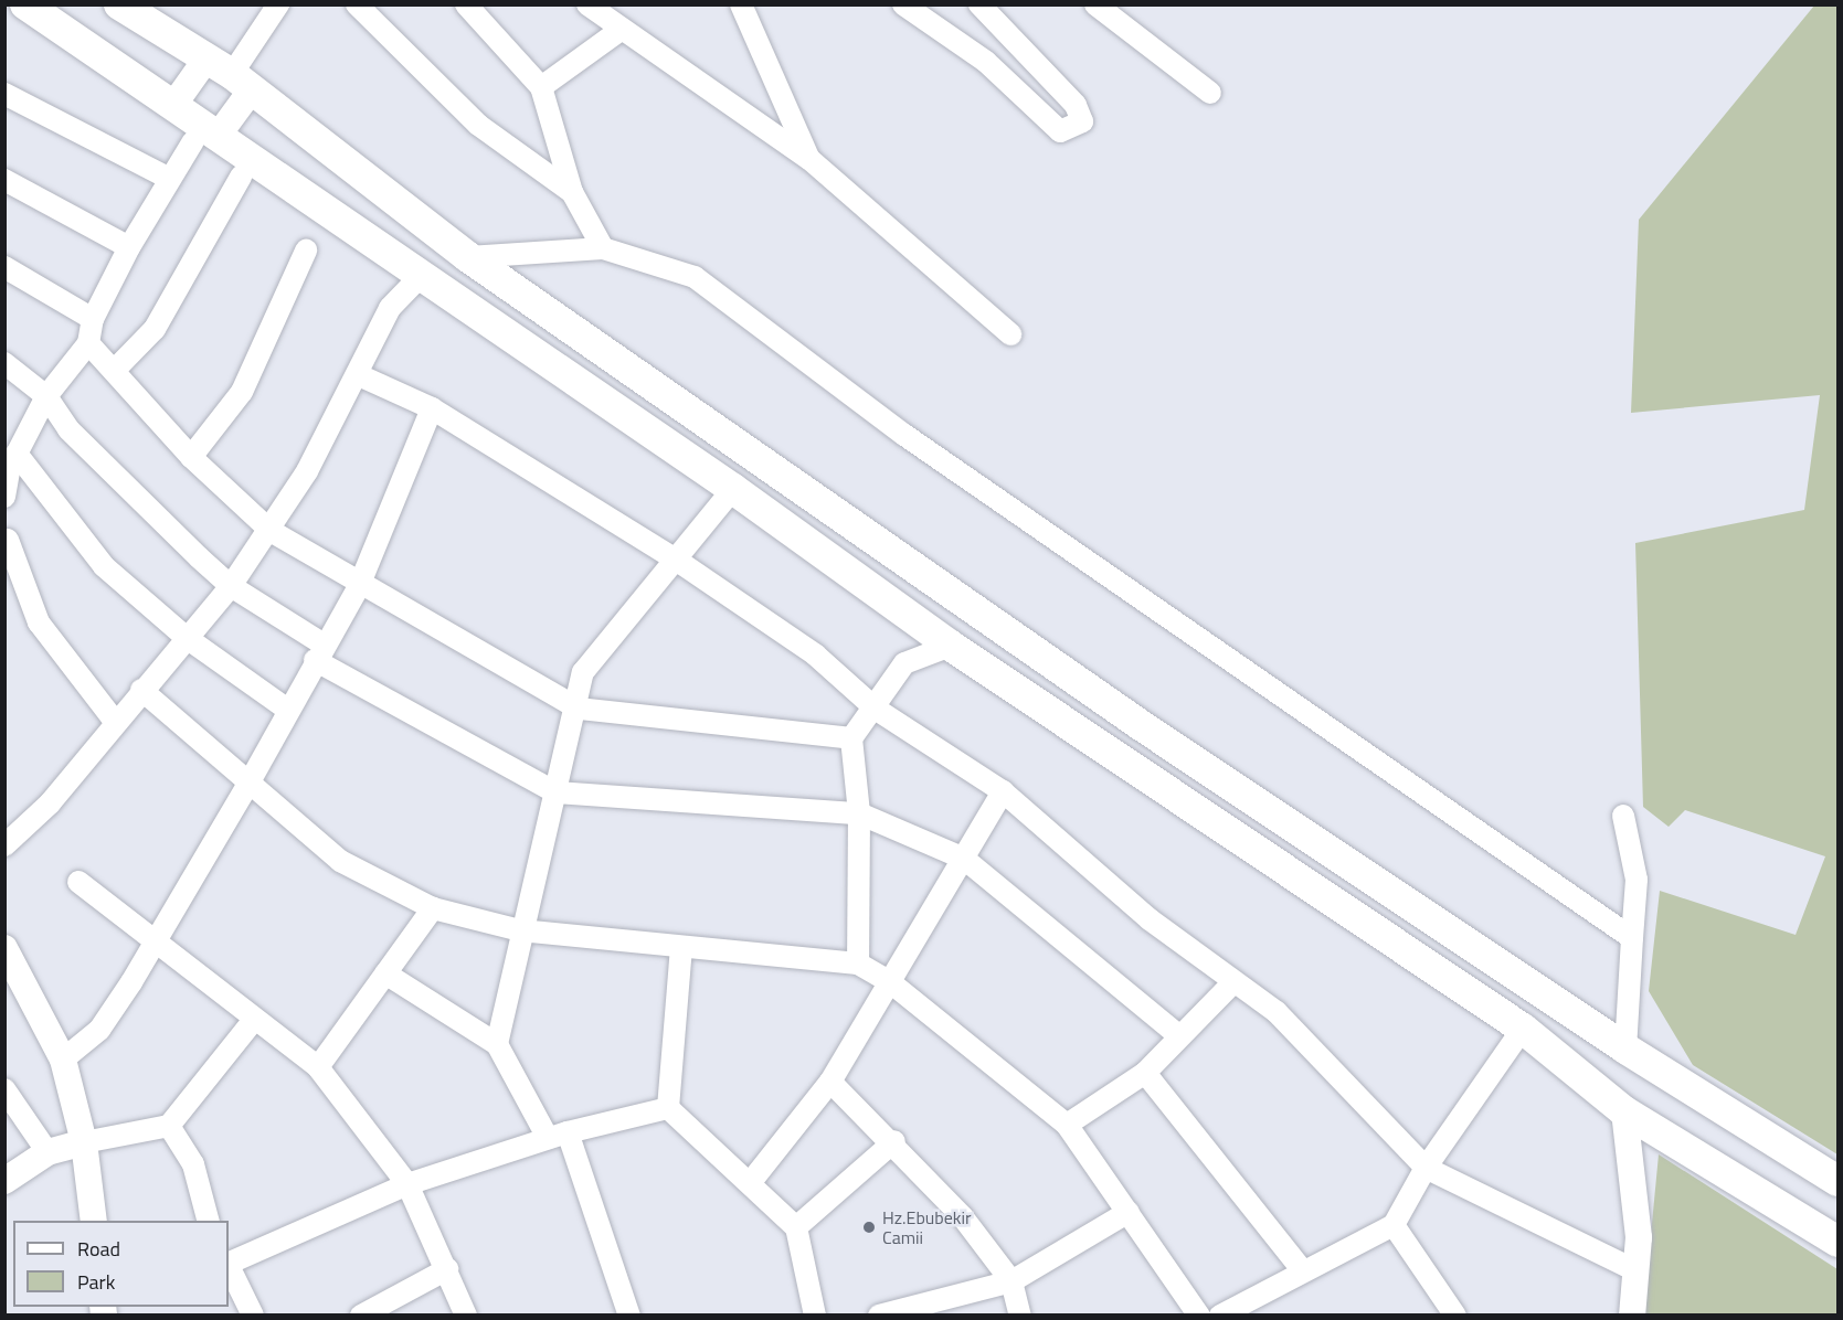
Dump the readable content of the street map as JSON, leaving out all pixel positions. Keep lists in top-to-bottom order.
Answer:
{
  "places": ["Hz.Ebubekir Camii"],
  "legend": ["Road", "Park"]
}
